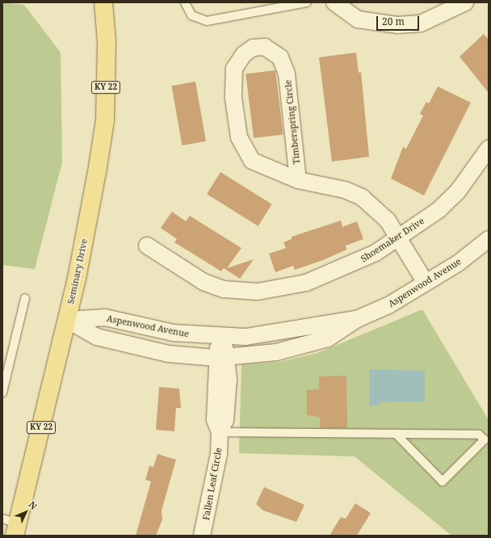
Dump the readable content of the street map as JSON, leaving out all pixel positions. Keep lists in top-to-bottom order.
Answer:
{
  "streets": {
    "main road": ["KY 22", "Seminary Drive"],
    "street": [
      "Timberspring Circle",
      "Shoemaker Drive",
      "Aspenwood Avenue",
      "Fallen Leaf Circle"
    ]
  },
  "crossings": [
    ["Timberspring Circle", "Shoemaker Drive"],
    ["Timberspring Circle", "Aspenwood Avenue"],
    ["Seminary Drive", "Aspenwood Avenue"],
    ["Aspenwood Avenue", "Fallen Leaf Circle"]
  ],
  "scale_bar": "20 m",
  "north": "top right"
}
